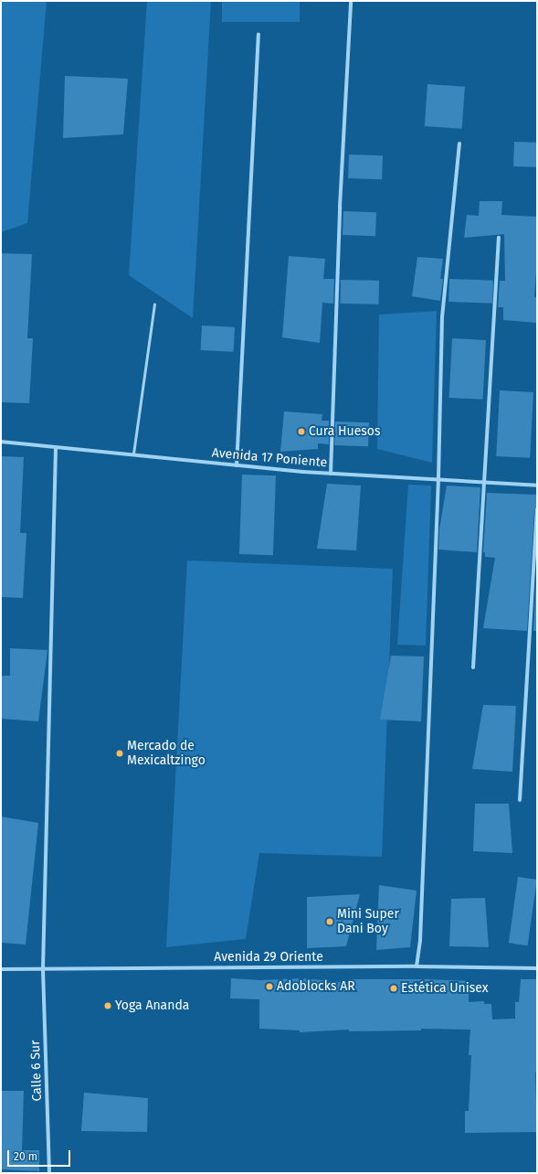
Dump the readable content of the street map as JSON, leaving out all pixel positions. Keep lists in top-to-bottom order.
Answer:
{
  "streets": {
    "street": ["Avenida 17 Poniente", "Avenida 29 Oriente", "Calle 6 Sur"]
  },
  "crossings": [
    ["Avenida 17 Poniente", "Calle 6 Sur"],
    ["Avenida 29 Oriente", "Calle 6 Sur"]
  ],
  "places": [
    "Cura Huesos",
    "Mercado de Mexicaltzingo",
    "Mini Super Dani Boy",
    "Adoblocks AR",
    "Estética Unisex",
    "Yoga Ananda"
  ],
  "scale_bar": "20 m"
}
